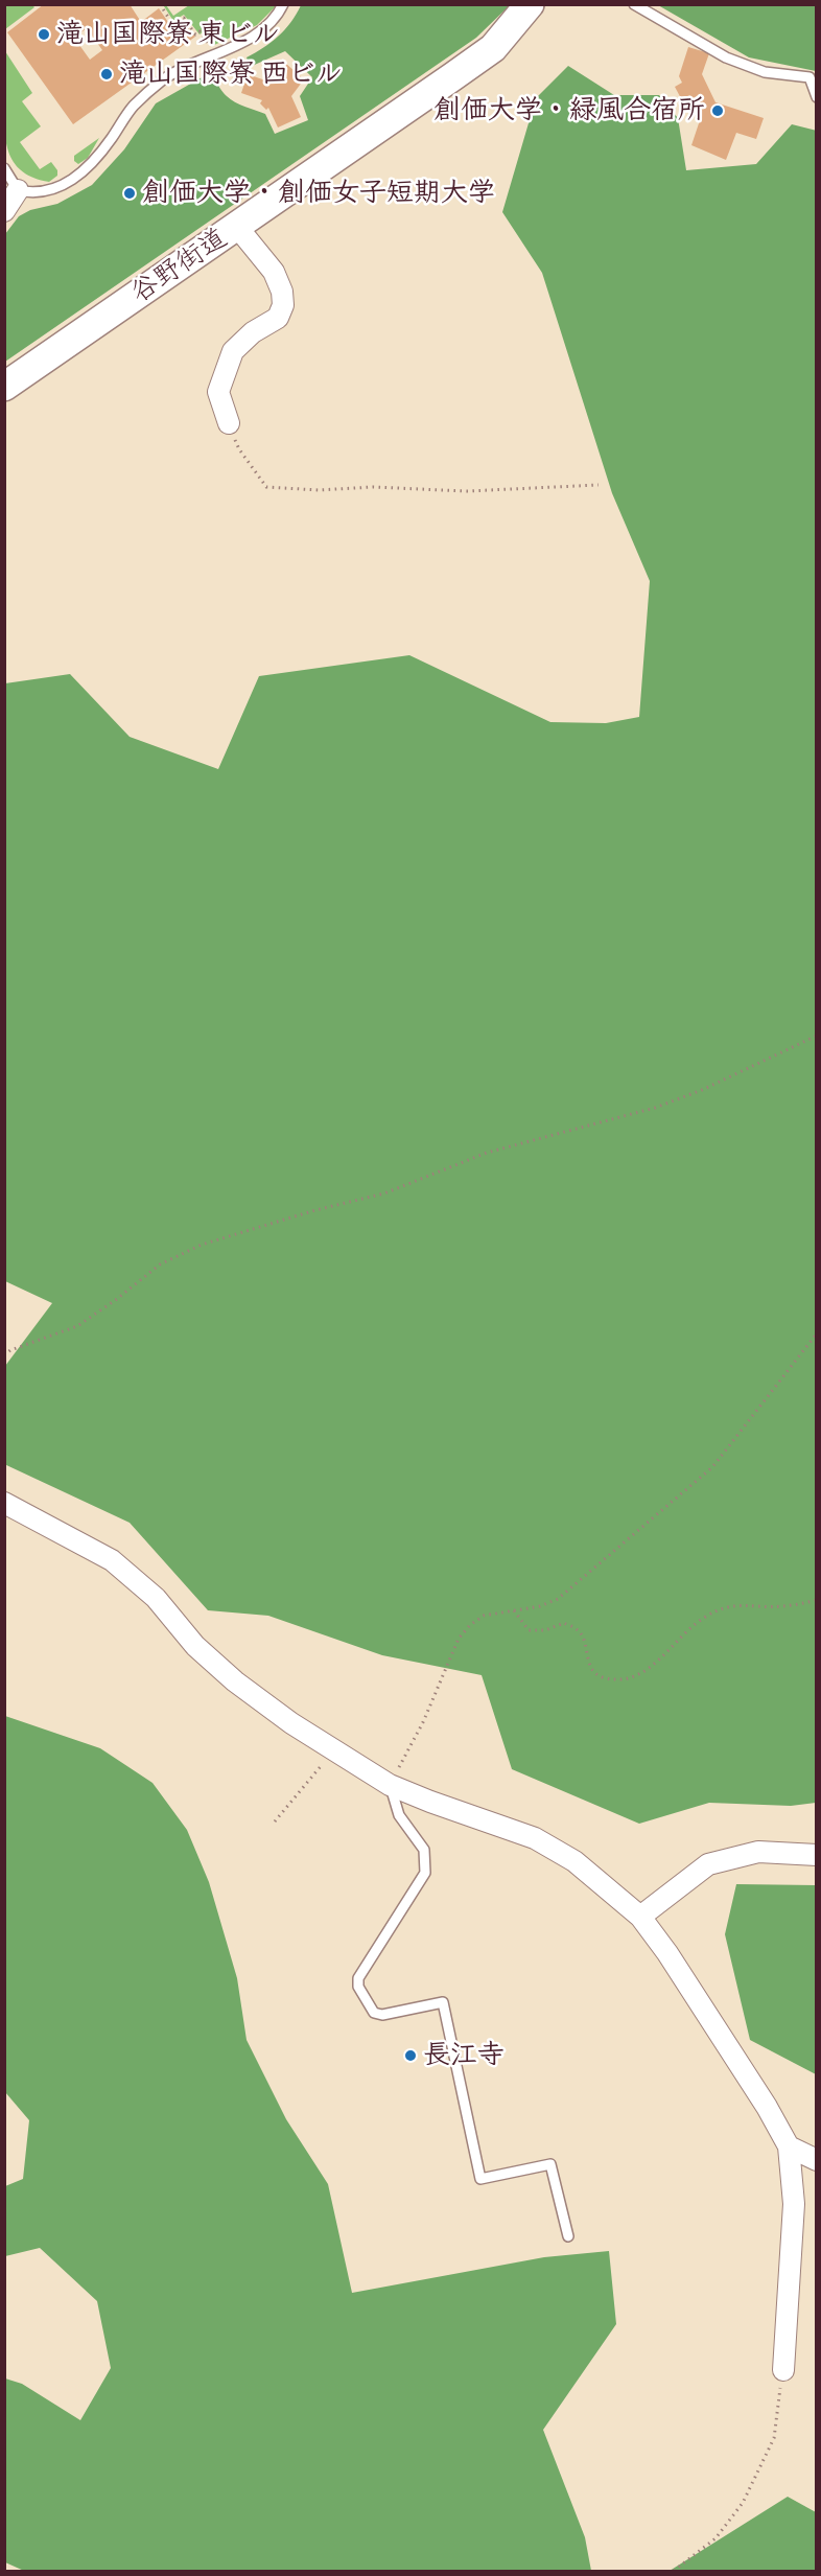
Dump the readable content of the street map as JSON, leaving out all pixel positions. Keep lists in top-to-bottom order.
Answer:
{
  "streets": {
    "main road": ["谷野街道"]
  },
  "places": [
    "滝山国際寮 東ビル",
    "滝山国際寮 西ビル",
    "創価大学・緑風合宿所",
    "創価大学・創価女子短期大学",
    "長江寺"
  ]
}
